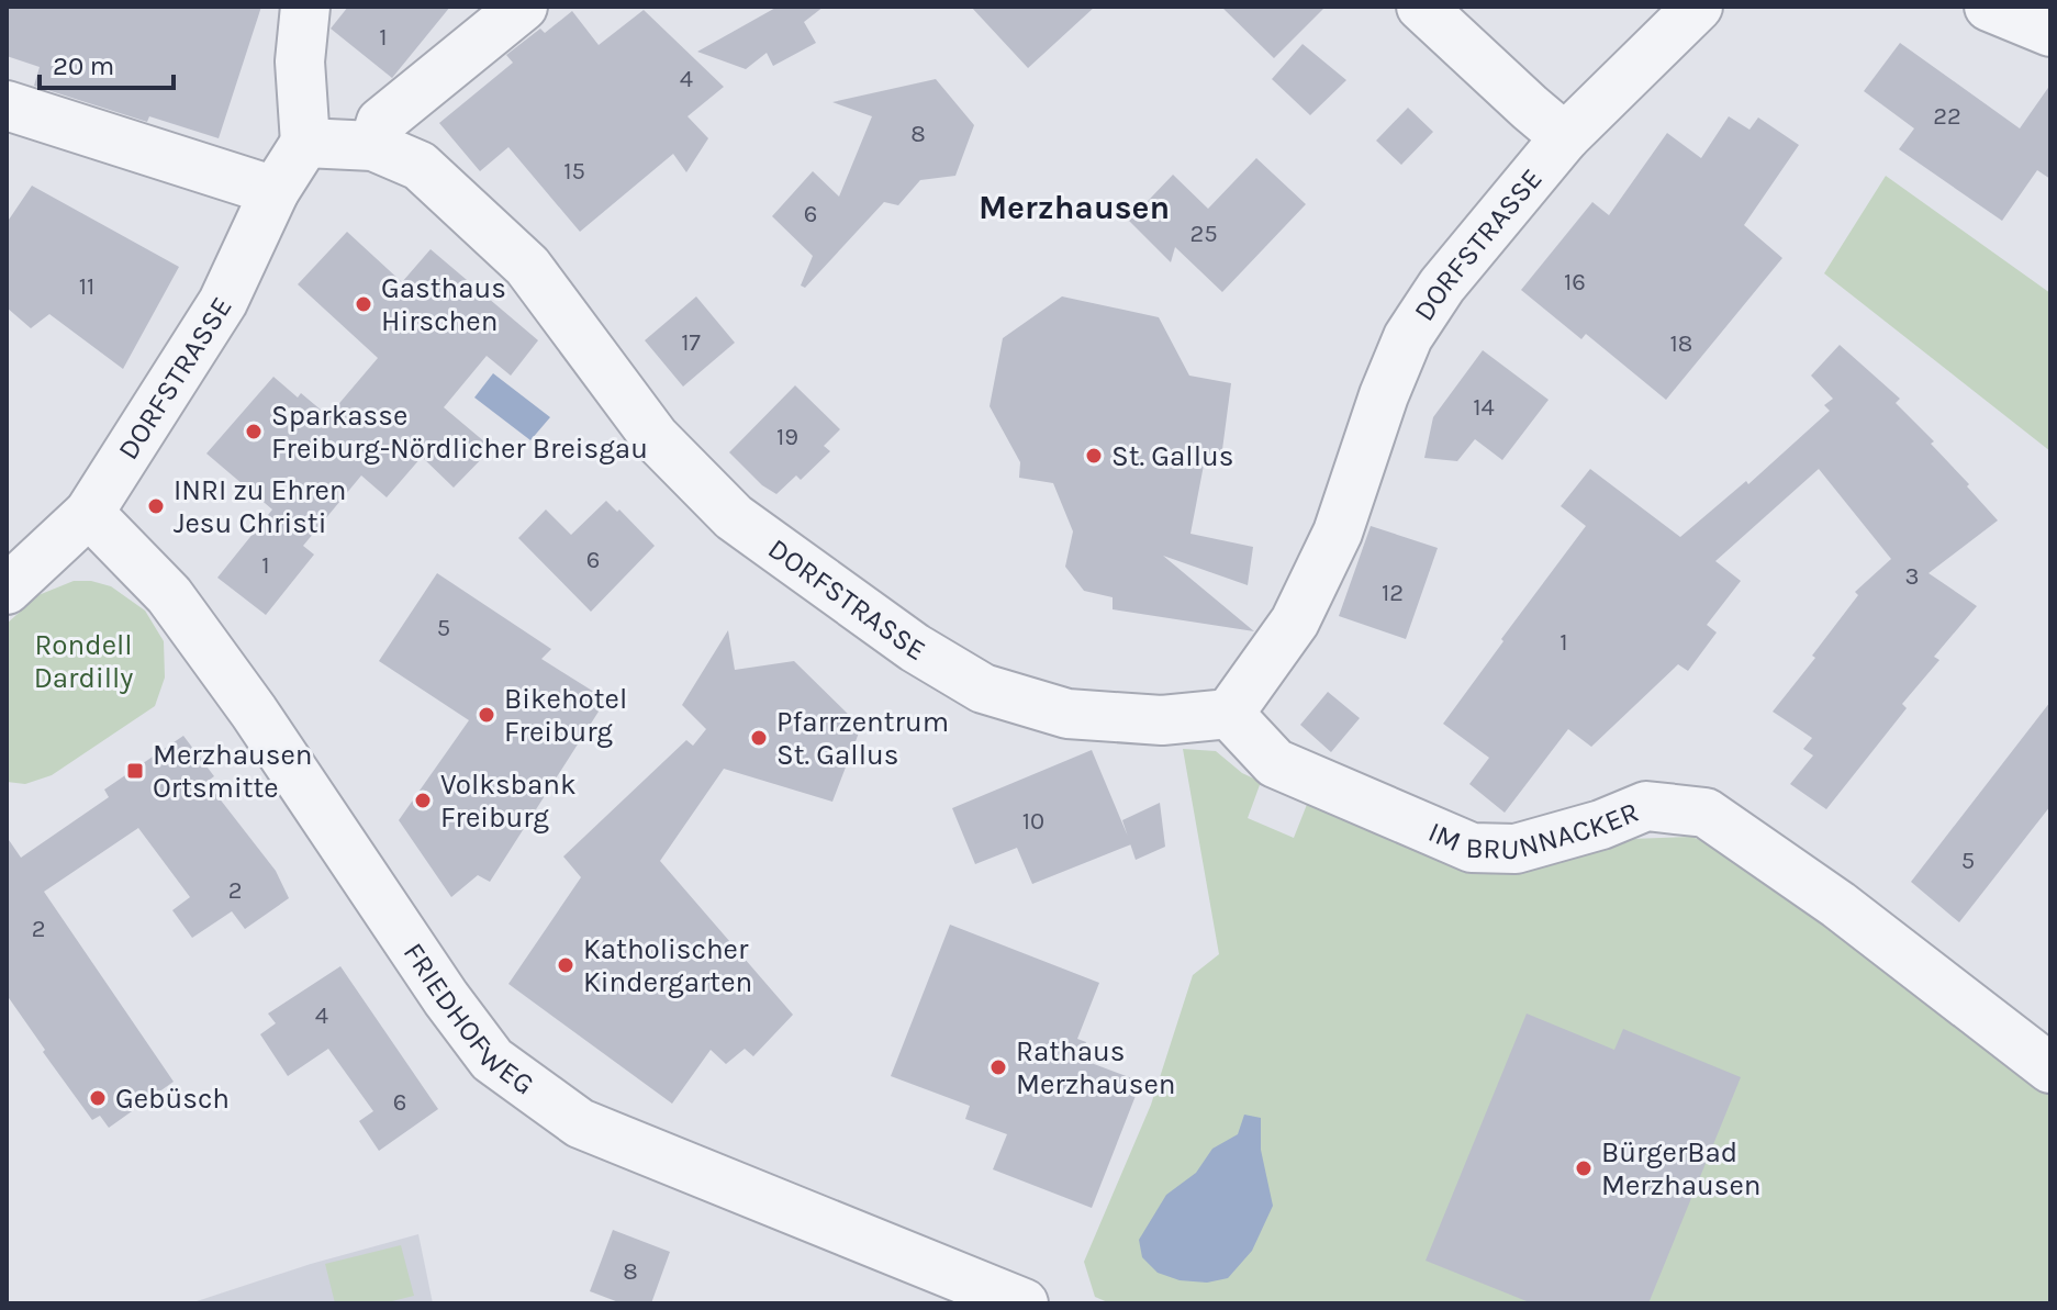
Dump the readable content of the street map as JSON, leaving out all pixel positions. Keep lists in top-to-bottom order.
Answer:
{
  "streets": {
    "street": ["DORFSTRASSE", "IM BRUNNACKER", "FRIEDHOFWEG"]
  },
  "crossings": [
    ["DORFSTRASSE", "IM BRUNNACKER"],
    ["DORFSTRASSE", "FRIEDHOFWEG"]
  ],
  "districts": ["Merzhausen"],
  "parks": ["Rondell Dardilly"],
  "places": {
    "other": [
      "Gasthaus Hirschen",
      "Sparkasse Freiburg-Nördlicher Breisgau",
      "St. Gallus",
      "INRI zu Ehren Jesu Christi",
      "Bikehotel Freiburg",
      "Pfarrzentrum St. Gallus",
      "Volksbank Freiburg",
      "Katholischer Kindergarten",
      "Rathaus Merzhausen",
      "Gebüsch",
      "BürgerBad Merzhausen"
    ],
    "transit": ["Merzhausen Ortsmitte"]
  },
  "house_numbers": [
    "1",
    "4",
    "22",
    "8",
    "15",
    "6",
    "25",
    "16",
    "11",
    "17",
    "18",
    "14",
    "19",
    "6",
    "1",
    "3",
    "12",
    "5",
    "1",
    "10",
    "5",
    "2",
    "2",
    "4",
    "6",
    "8"
  ],
  "scale_bar": "20 m"
}
